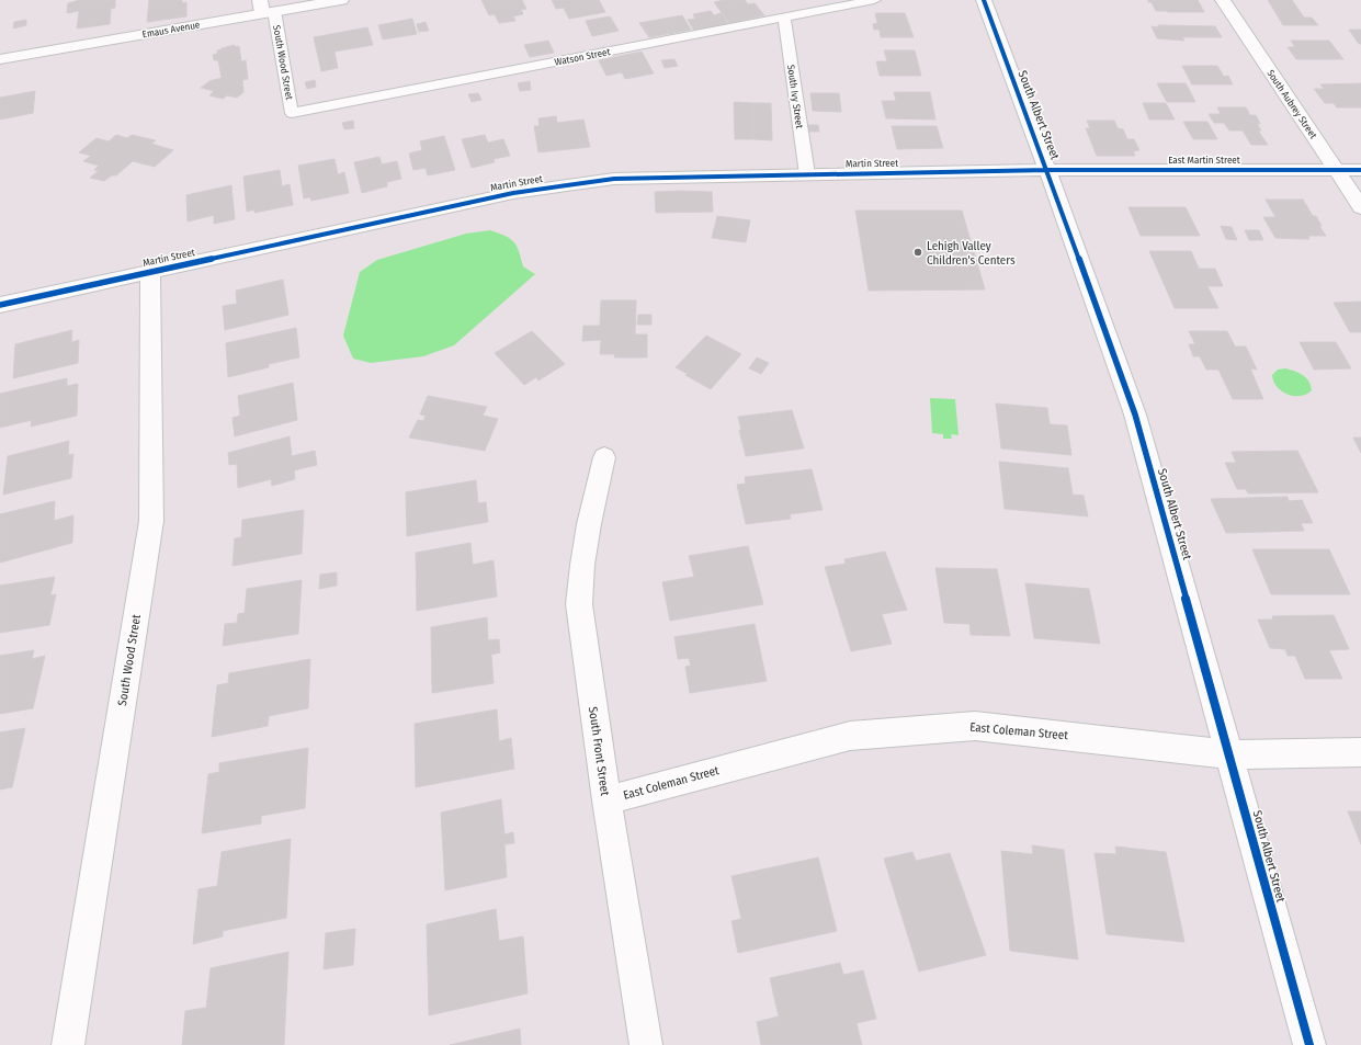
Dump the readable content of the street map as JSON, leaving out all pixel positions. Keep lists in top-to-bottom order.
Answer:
{
  "streets": {
    "street": [
      "Emaus Avenue",
      "South Wood Street",
      "South Aubrey Street",
      "South Albert Street",
      "East Martin Street",
      "Martin Street",
      "East Coleman Street",
      "South Front Street"
    ],
    "lane": ["Watson Street", "South Ivy Street"]
  },
  "crossings": [
    ["Emaus Avenue", "South Wood Street"],
    ["Watson Street", "South Wood Street"],
    ["Watson Street", "South Ivy Street"],
    ["South Wood Street", "Martin Street"],
    ["South Ivy Street", "Martin Street"],
    ["South Aubrey Street", "East Martin Street"],
    ["South Albert Street", "East Martin Street"],
    ["South Albert Street", "Martin Street"],
    ["South Albert Street", "East Coleman Street"],
    ["East Martin Street", "Martin Street"],
    ["East Coleman Street", "South Front Street"]
  ],
  "places": ["Lehigh Valley Children's Centers"]
}
